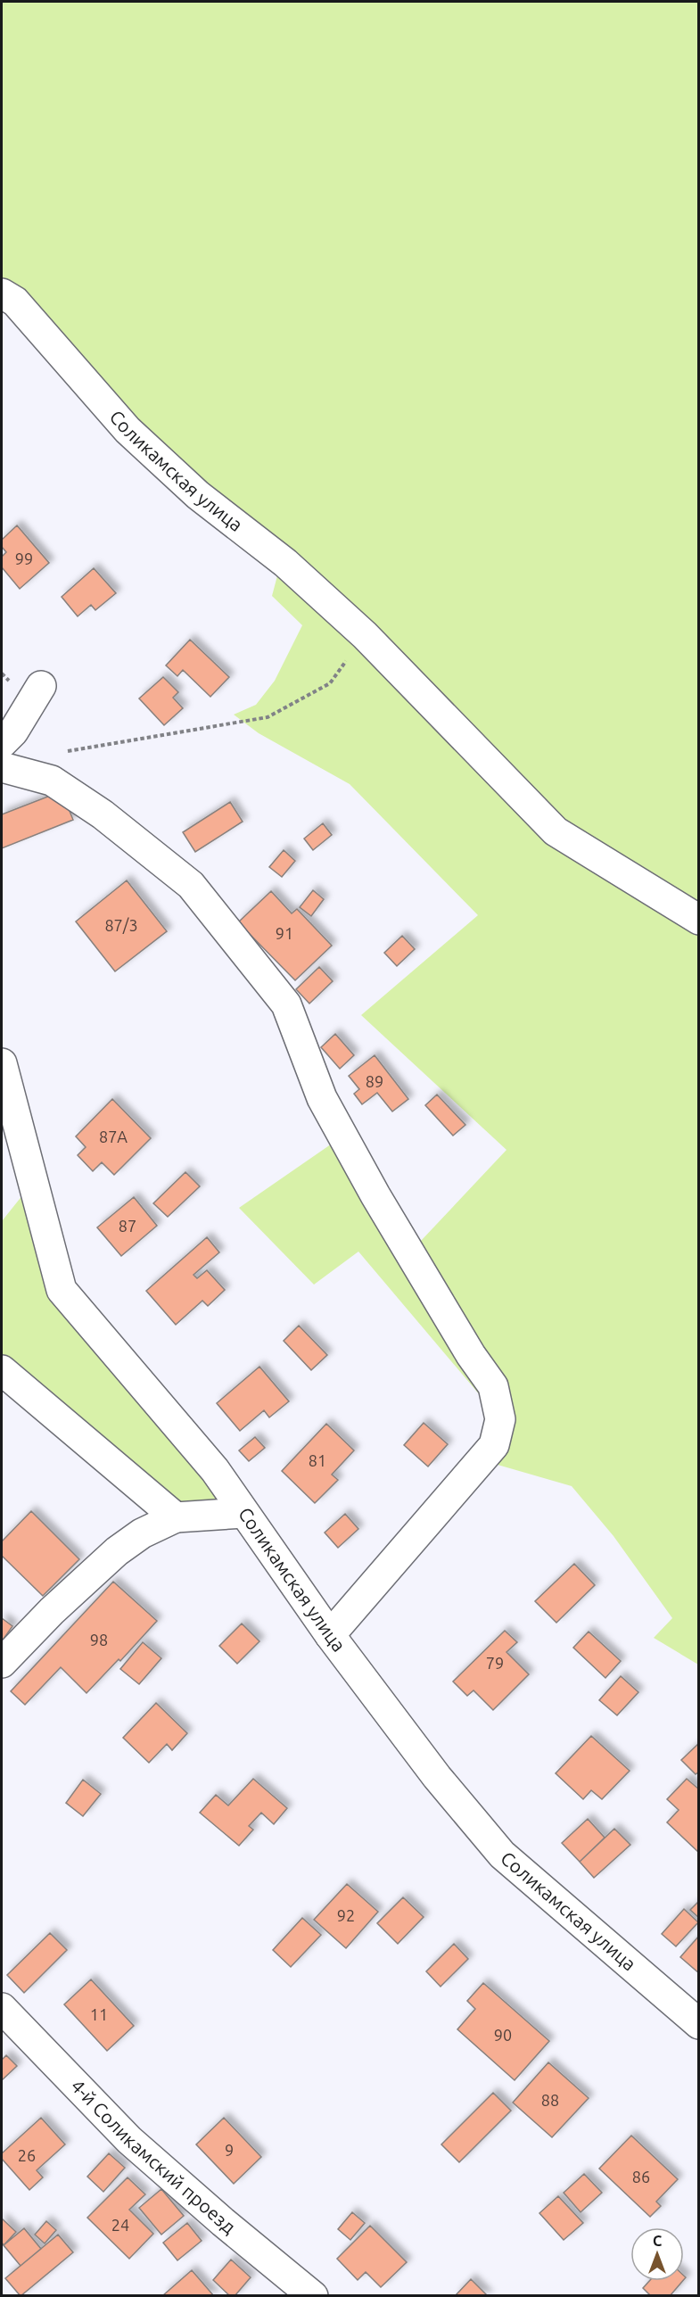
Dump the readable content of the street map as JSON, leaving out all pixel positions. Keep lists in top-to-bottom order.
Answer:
{
  "streets": {
    "street": ["Соликамская улица", "4-й Соликамский проезд"]
  },
  "house_numbers": [
    "99",
    "87/3",
    "91",
    "89",
    "87А",
    "87",
    "81",
    "98",
    "79",
    "92",
    "11",
    "90",
    "88",
    "9",
    "26",
    "86",
    "24"
  ],
  "north": "top"
}
